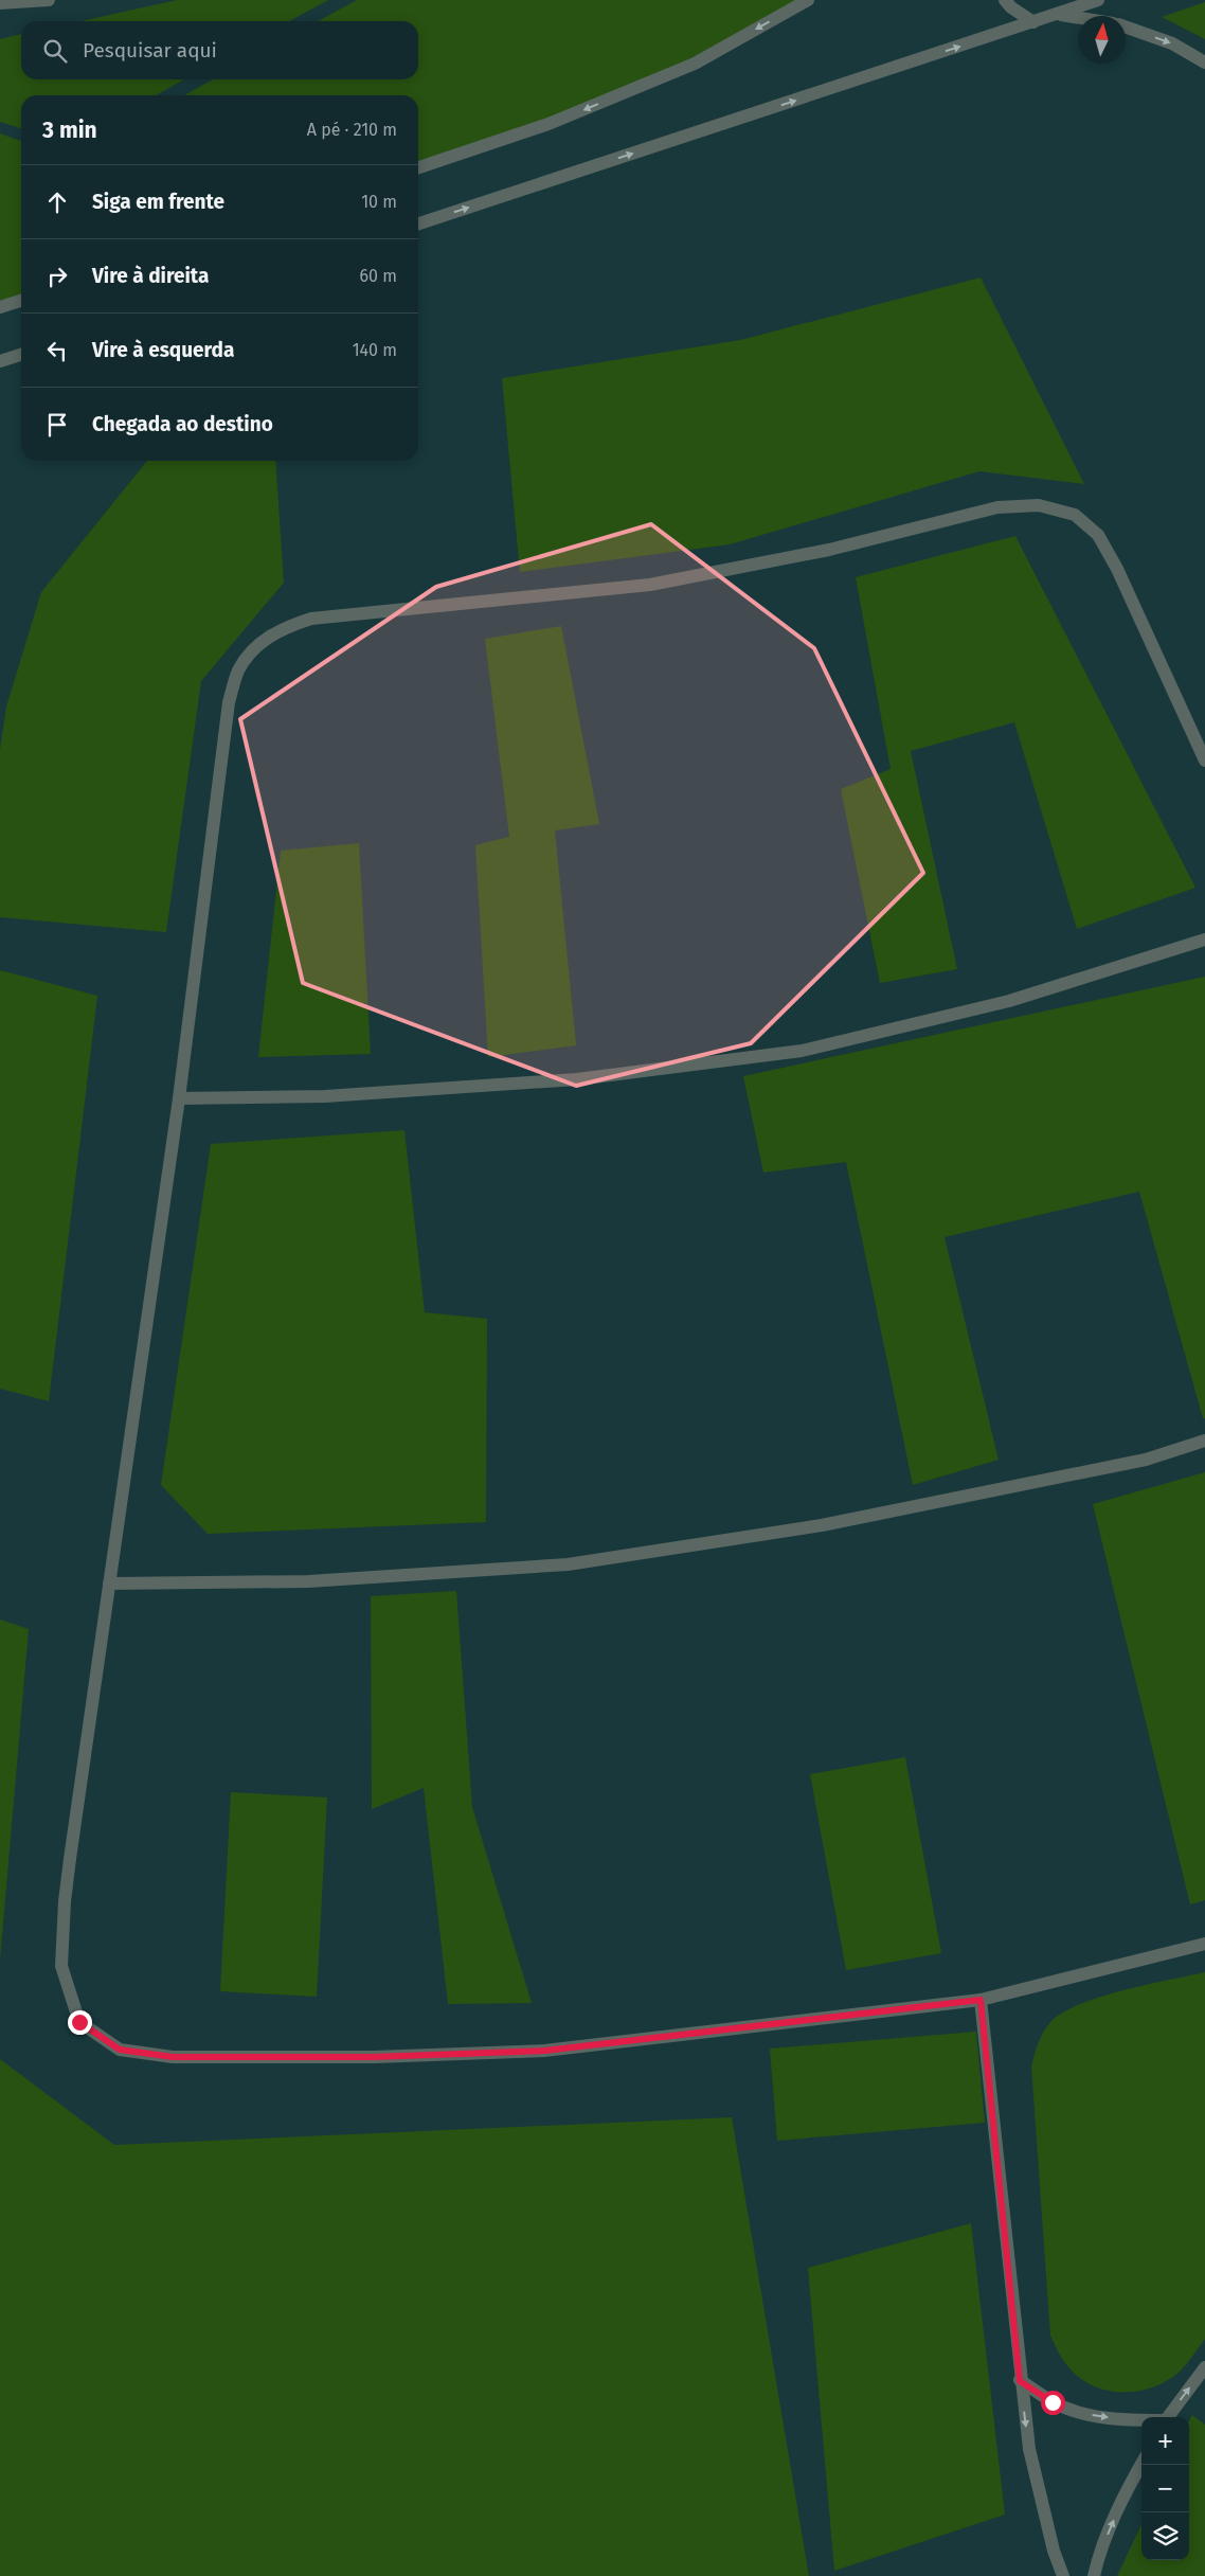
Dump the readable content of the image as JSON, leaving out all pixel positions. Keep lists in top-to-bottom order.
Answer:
{
  "north": "top",
  "page": {
    "search": "Pesquisar aqui",
    "heading": ["3 min", "A pé · 210 m"],
    "list": [
      ["Siga em frente", "10 m"],
      ["Vire à direita", "60 m"],
      ["Vire à esquerda", "140 m"],
      "Chegada ao destino"
    ],
    "map_buttons": ["+", "−"]
  }
}
